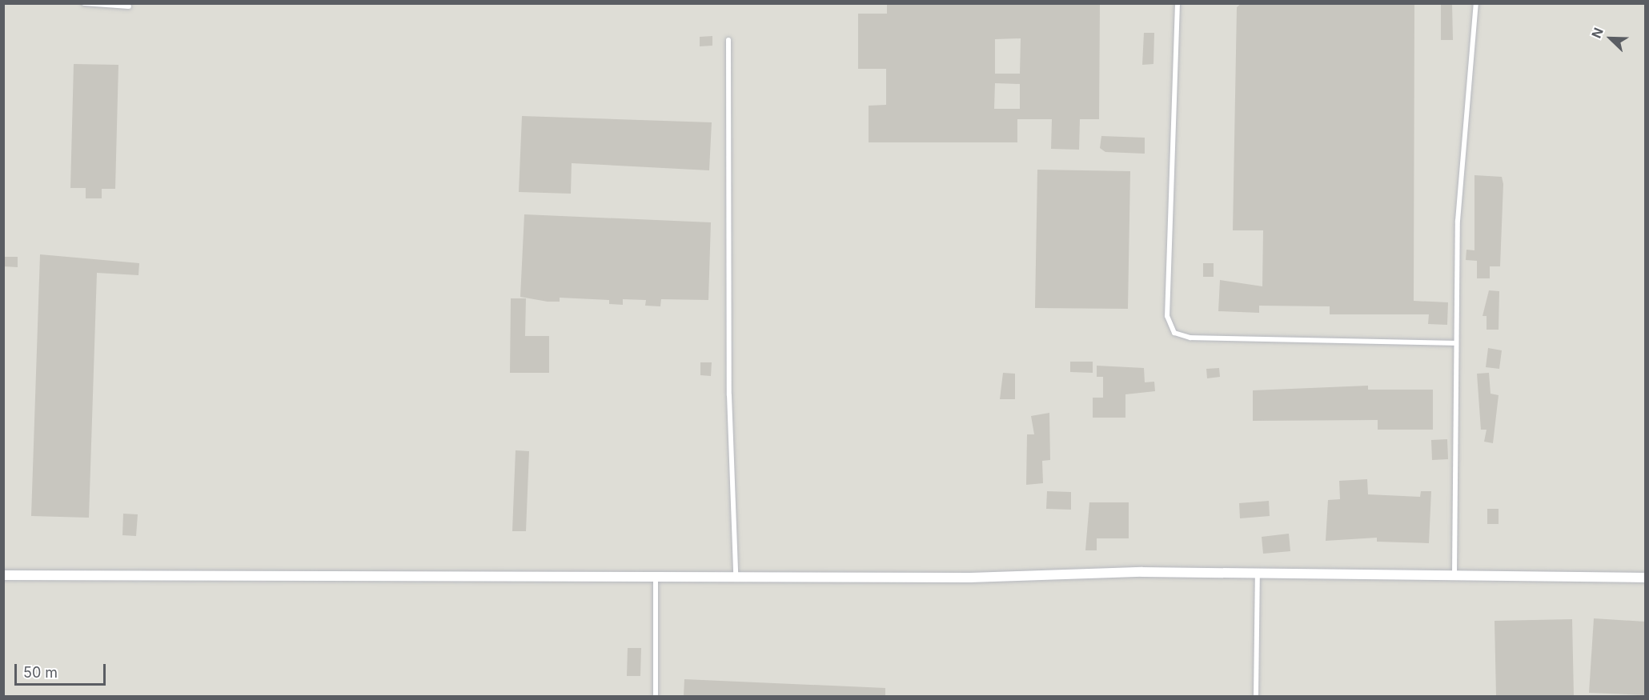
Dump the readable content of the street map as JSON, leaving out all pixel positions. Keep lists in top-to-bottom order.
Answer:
{
  "scale_bar": "50 m",
  "north": "top left"
}
